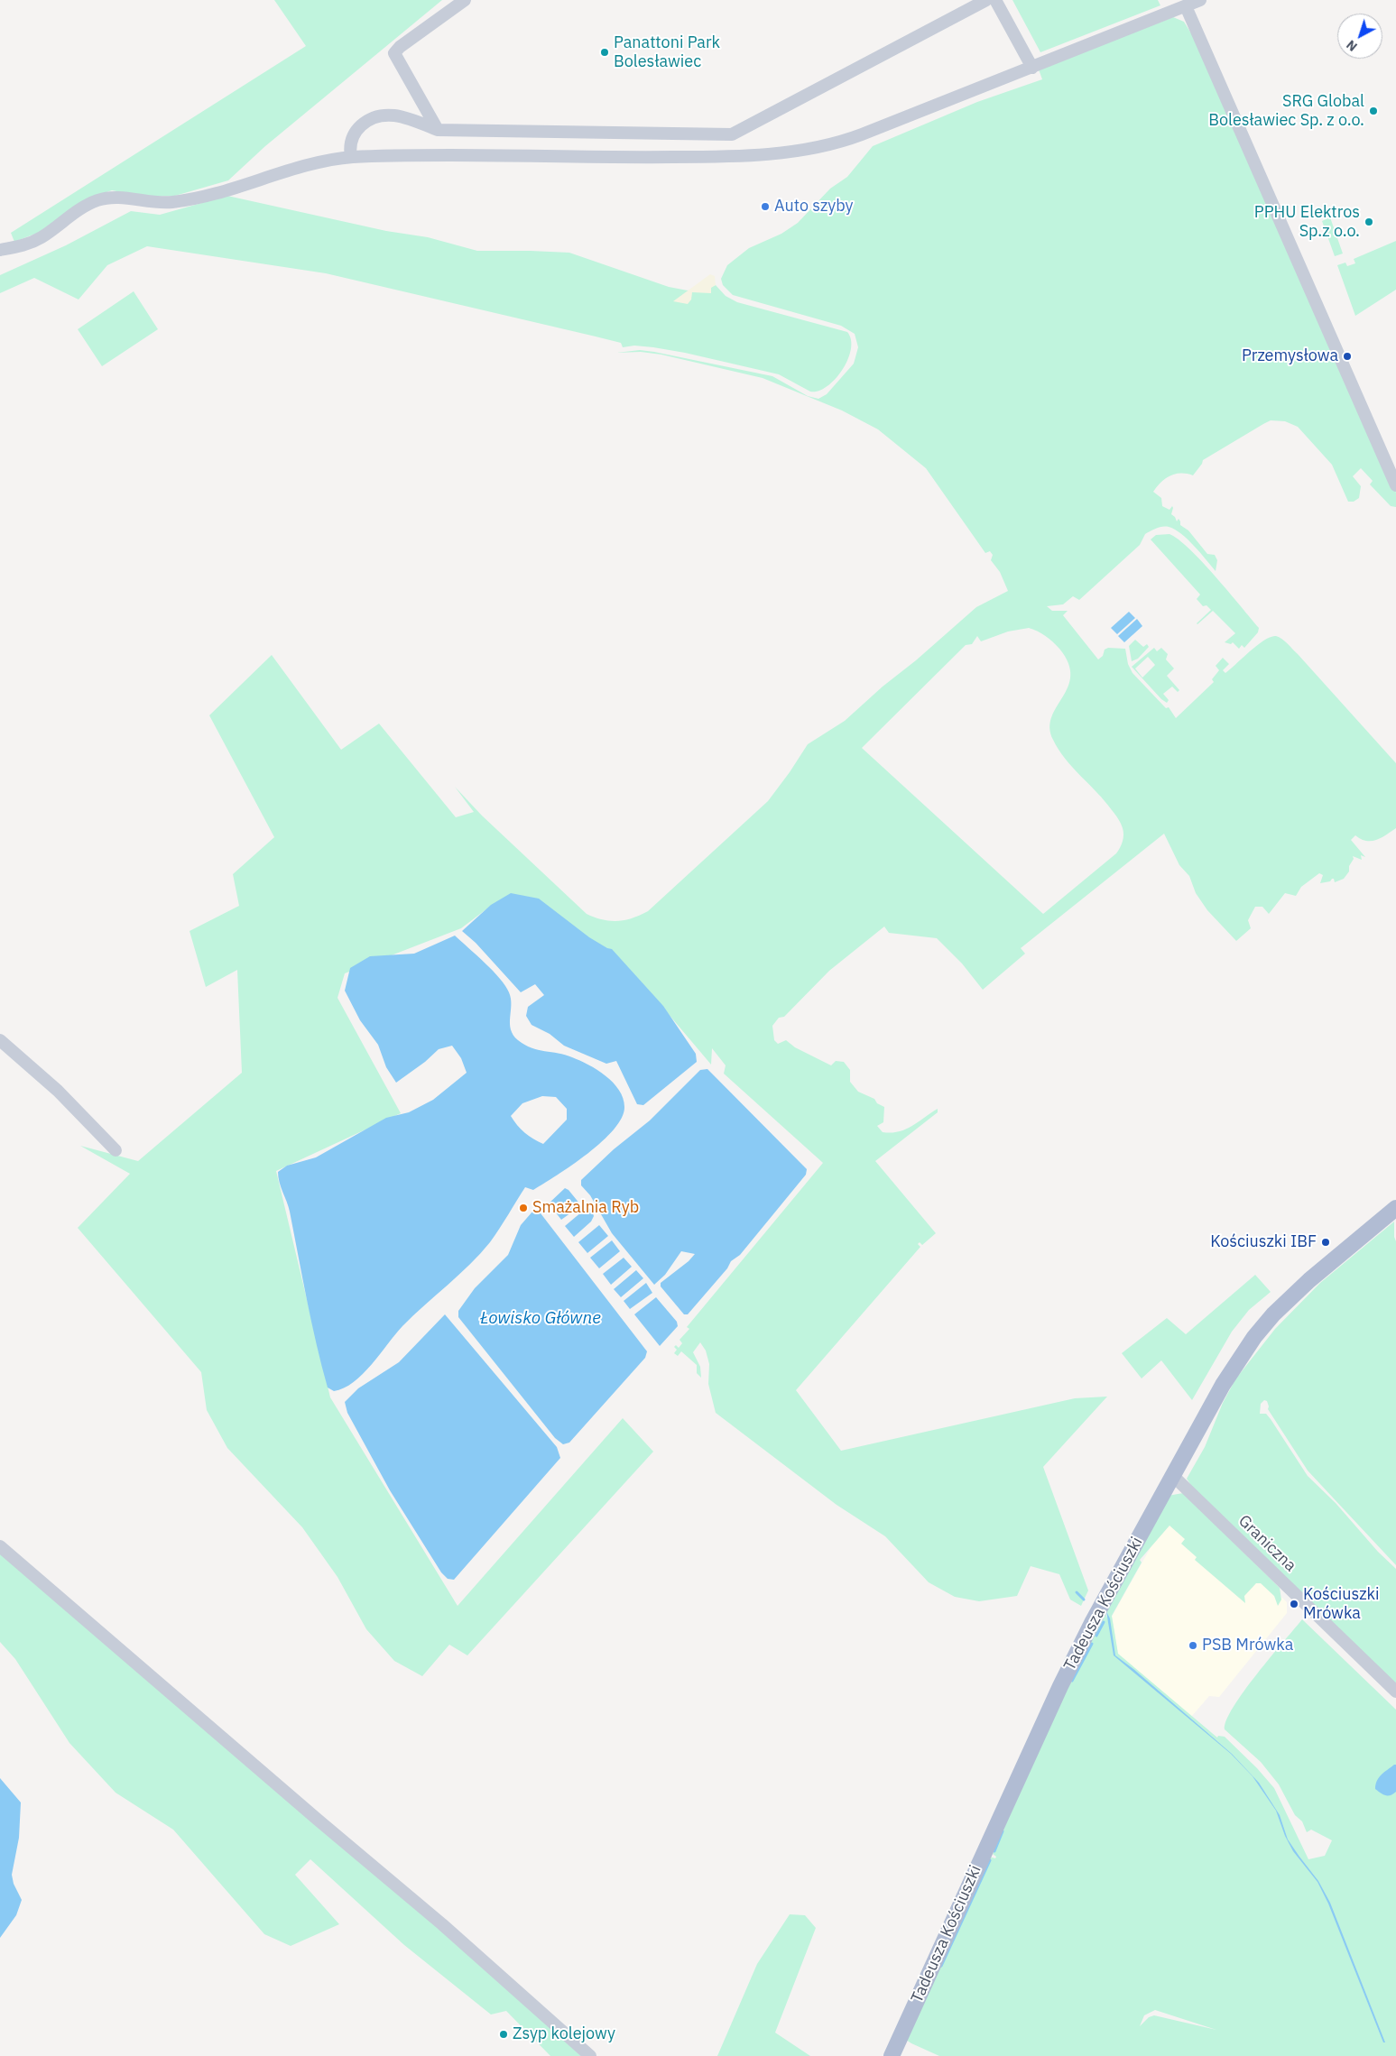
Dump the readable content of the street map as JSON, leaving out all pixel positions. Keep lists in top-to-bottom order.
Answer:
{
  "streets": {
    "main road": ["Tadeusza Kościuszki"],
    "street": ["Graniczna"]
  },
  "crossings": [
    ["Graniczna", "Tadeusza Kościuszki"]
  ],
  "water": ["Łowisko Główne"],
  "places": [
    "Panattoni Park Bolesławiec",
    "SRG Global Bolesławiec Sp. z o.o.",
    "Auto szyby",
    "PPHU Elektros Sp.z o.o.",
    "Przemysłowa",
    "Smażalnia Ryb",
    "Kościuszki IBF",
    "Kościuszki Mrówka",
    "PSB Mrówka",
    "Zsyp kolejowy"
  ],
  "north": "bottom left"
}
